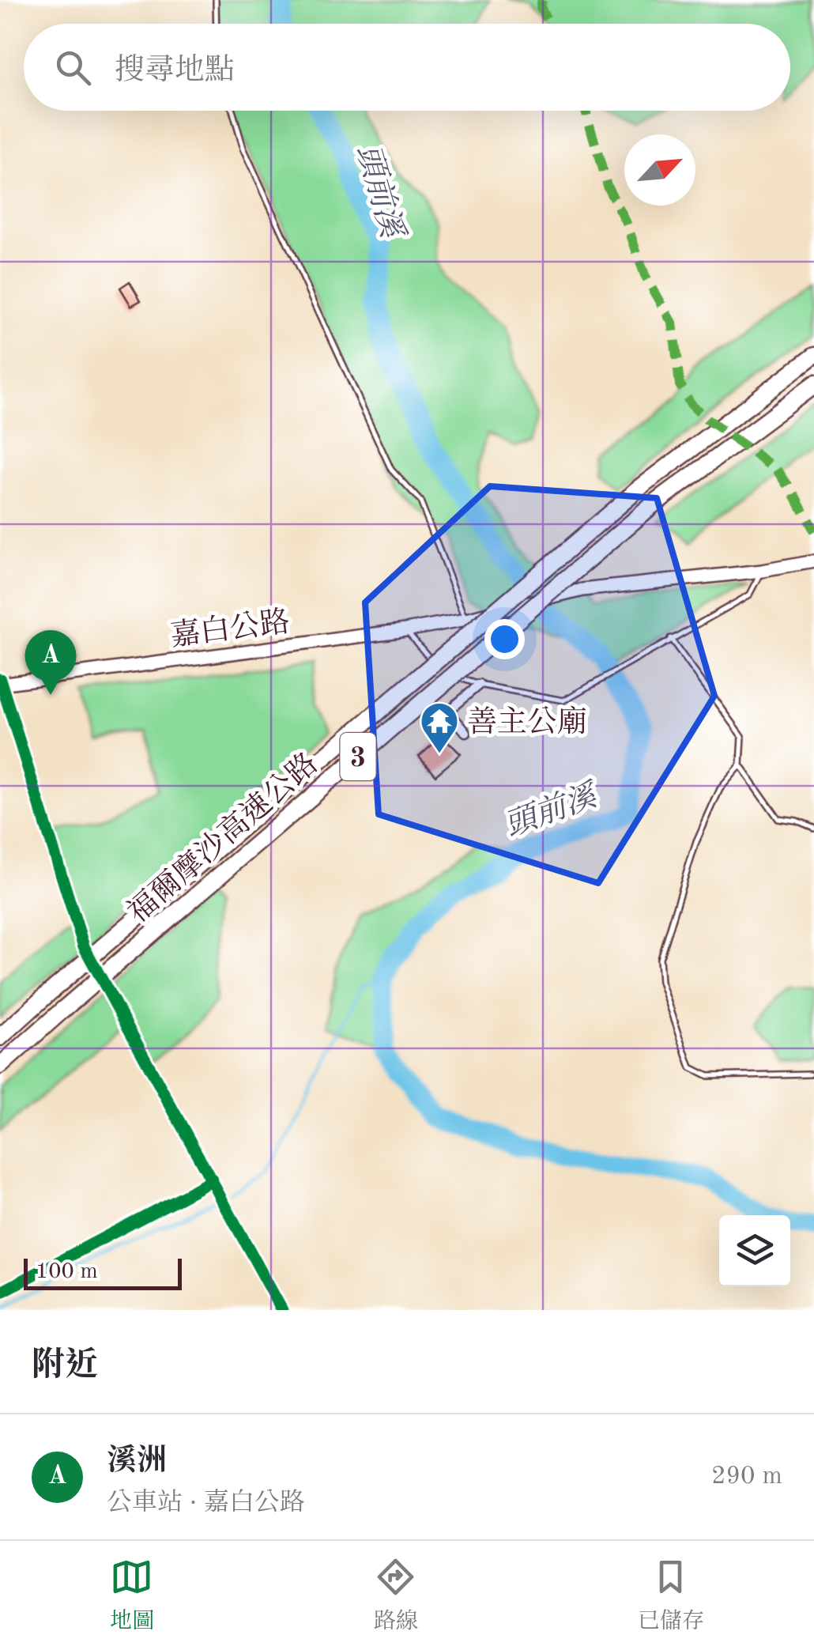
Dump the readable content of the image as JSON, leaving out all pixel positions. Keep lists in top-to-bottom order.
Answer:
{
  "streets": {
    "highway": ["3", "福爾摩沙高速公路"],
    "main road": ["嘉白公路"]
  },
  "water": ["頭前溪"],
  "places": {
    "temple": ["善主公廟"]
  },
  "scale_bar": "100 m",
  "north": "top right",
  "page": {
    "search": "搜尋地點",
    "pins": "A",
    "scale": "100 m",
    "heading": "附近",
    "list": [
      {
        "mark": "A",
        "name": "溪洲",
        "note": "公車站 · 嘉白公路",
        "value": "290 m"
      }
    ],
    "nav": ["地圖", "路線", "已儲存"]
  }
}
